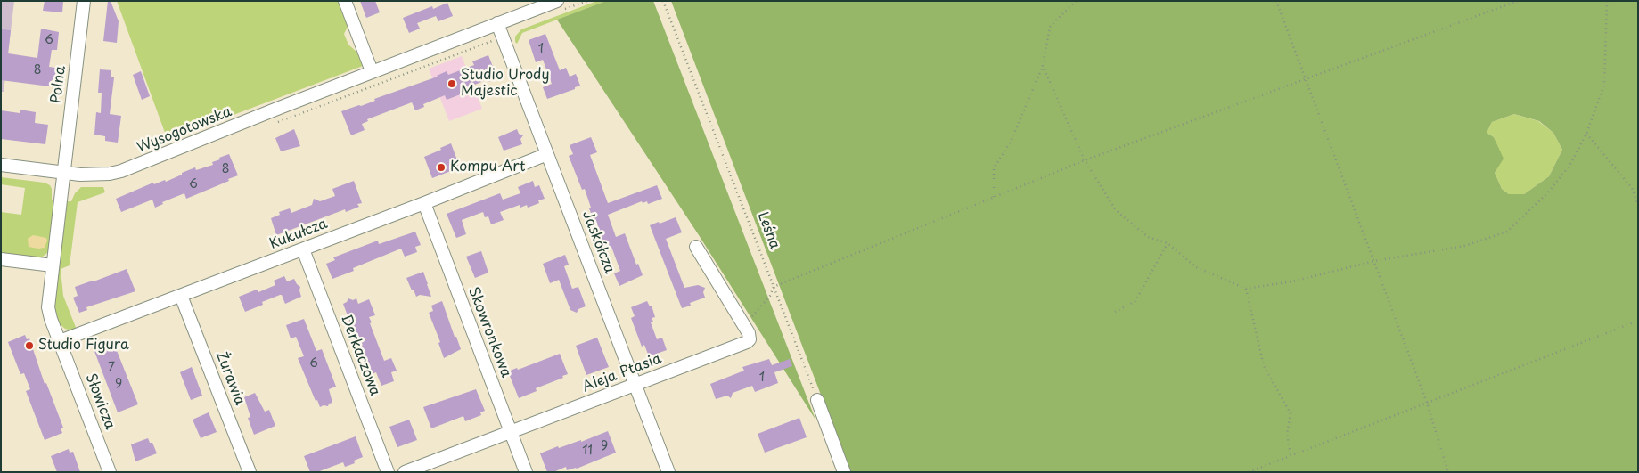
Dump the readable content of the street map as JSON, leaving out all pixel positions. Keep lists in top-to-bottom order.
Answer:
{
  "streets": {
    "street": [
      "Polna",
      "Wysogotowska",
      "Kukułcza",
      "Jaskółcza",
      "Skowronkowa",
      "Derkaczowa",
      "Aleja Ptasia",
      "Żurawia",
      "Słowicza"
    ],
    "path": ["Leśna"]
  },
  "crossings": [
    ["Polna", "Wysogotowska"],
    ["Polna", "Słowicza"],
    ["Wysogotowska", "Jaskółcza"],
    ["Wysogotowska", "Słowicza"],
    ["Kukułcza", "Jaskółcza"],
    ["Kukułcza", "Skowronkowa"],
    ["Kukułcza", "Derkaczowa"],
    ["Kukułcza", "Żurawia"],
    ["Kukułcza", "Słowicza"],
    ["Jaskółcza", "Aleja Ptasia"],
    ["Skowronkowa", "Aleja Ptasia"]
  ],
  "places": ["Studio Urody Majestic", "Kompu Art", "Studio Figura"],
  "house_numbers": [
    "6",
    "1",
    "8",
    "8",
    "6",
    "6",
    "7",
    "1",
    "9",
    "9",
    "11"
  ]
}
